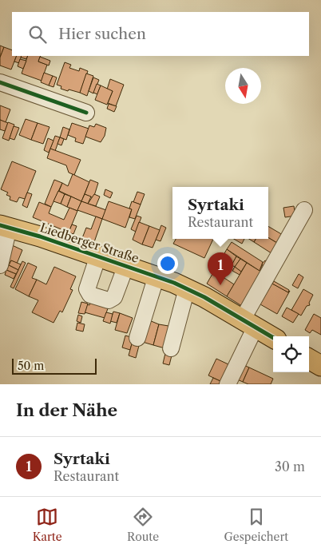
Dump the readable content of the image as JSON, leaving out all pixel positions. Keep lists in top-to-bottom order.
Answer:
{
  "streets": {
    "main road": ["Liedberger Straße"]
  },
  "scale_bar": "50 m",
  "north": "bottom",
  "page": {
    "search": "Hier suchen",
    "popup": ["Syrtaki", "Restaurant"],
    "pins": "1",
    "scale": "50 m",
    "heading": "In der Nähe",
    "list": [
      {
        "mark": "1",
        "name": "Syrtaki",
        "note": "Restaurant",
        "value": "30 m"
      }
    ],
    "nav": ["Karte", "Route", "Gespeichert"]
  }
}
